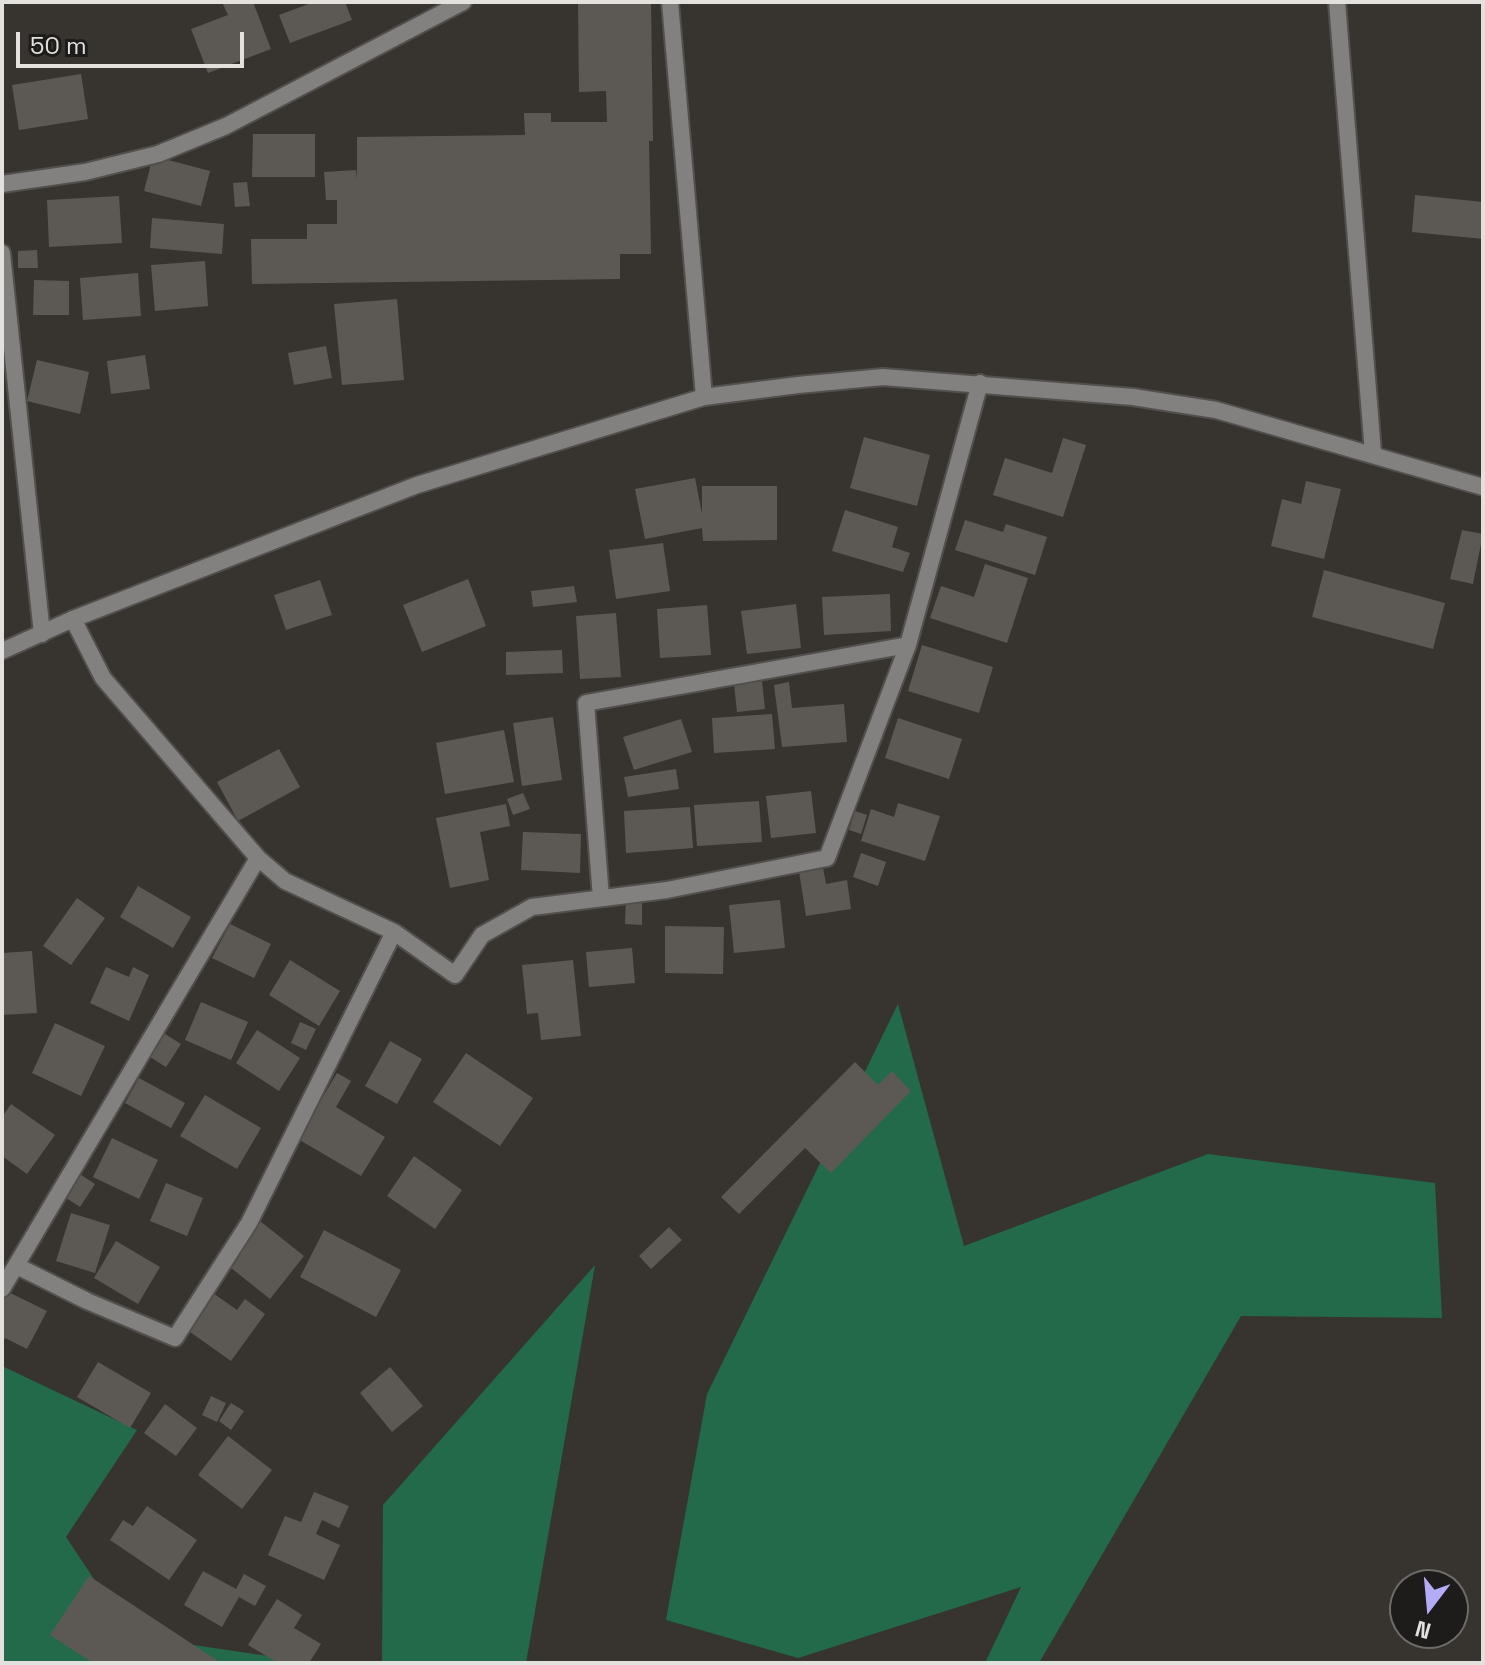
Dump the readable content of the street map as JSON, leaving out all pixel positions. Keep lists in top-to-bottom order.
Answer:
{
  "scale_bar": "50 m",
  "north": "bottom"
}
